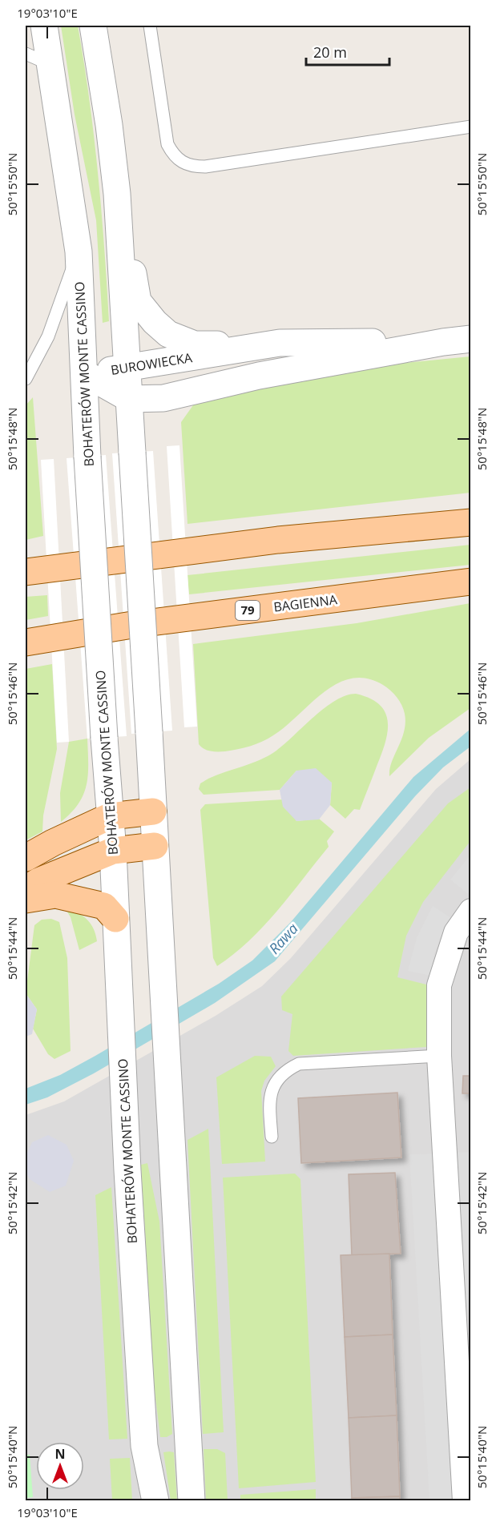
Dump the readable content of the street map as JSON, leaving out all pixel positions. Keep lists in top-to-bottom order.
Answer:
{
  "streets": {
    "main road": ["BAGIENNA", "79"],
    "street": ["BUROWIECKA", "BOHATERÓW MONTE CASSINO"]
  },
  "crossings": [
    ["BUROWIECKA", "BOHATERÓW MONTE CASSINO"]
  ],
  "water": ["Rawa"],
  "scale_bar": "20 m",
  "north": "top",
  "coordinates": [
    "19°03'10\"E",
    "50°15'50\"N",
    "50°15'48\"N",
    "50°15'46\"N",
    "50°15'44\"N",
    "50°15'42\"N",
    "50°15'40\"N"
  ]
}
